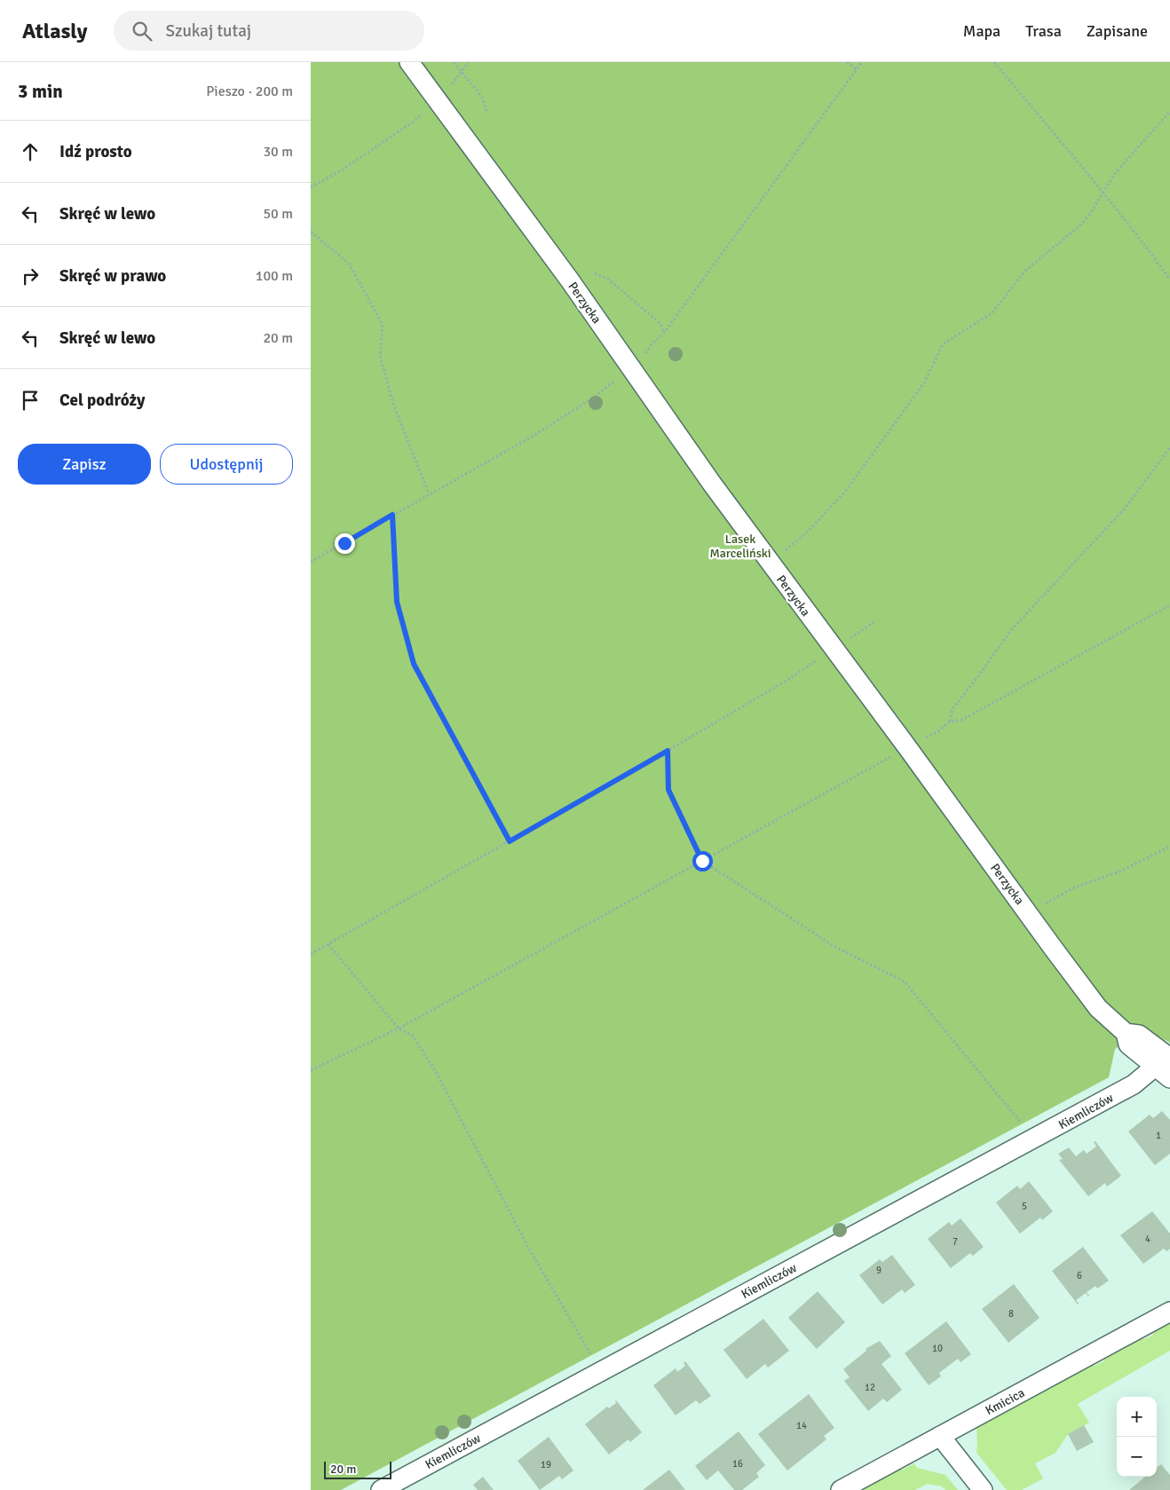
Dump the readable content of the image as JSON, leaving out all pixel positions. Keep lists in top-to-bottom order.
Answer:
{
  "streets": {
    "street": ["Perzycka", "Kiemliczów", "Kmicica"]
  },
  "crossings": [
    ["Perzycka", "Kiemliczów"]
  ],
  "parks": ["Lasek Marceliński"],
  "house_numbers": [
    "1",
    "5",
    "4",
    "7",
    "9",
    "6",
    "8",
    "10",
    "12",
    "14",
    "16",
    "19"
  ],
  "scale_bar": "20 m",
  "page": {
    "header": "Atlasly",
    "search": "Szukaj tutaj",
    "nav": ["Mapa", "Trasa", "Zapisane"],
    "heading": ["3 min", "Pieszo · 200 m"],
    "list": [
      ["Idź prosto", "30 m"],
      ["Skręć w lewo", "50 m"],
      ["Skręć w prawo", "100 m"],
      ["Skręć w lewo", "20 m"],
      "Cel podróży"
    ],
    "buttons": ["Zapisz", "Udostępnij"],
    "map_buttons": ["+", "−"],
    "scale": "20 m"
  }
}
